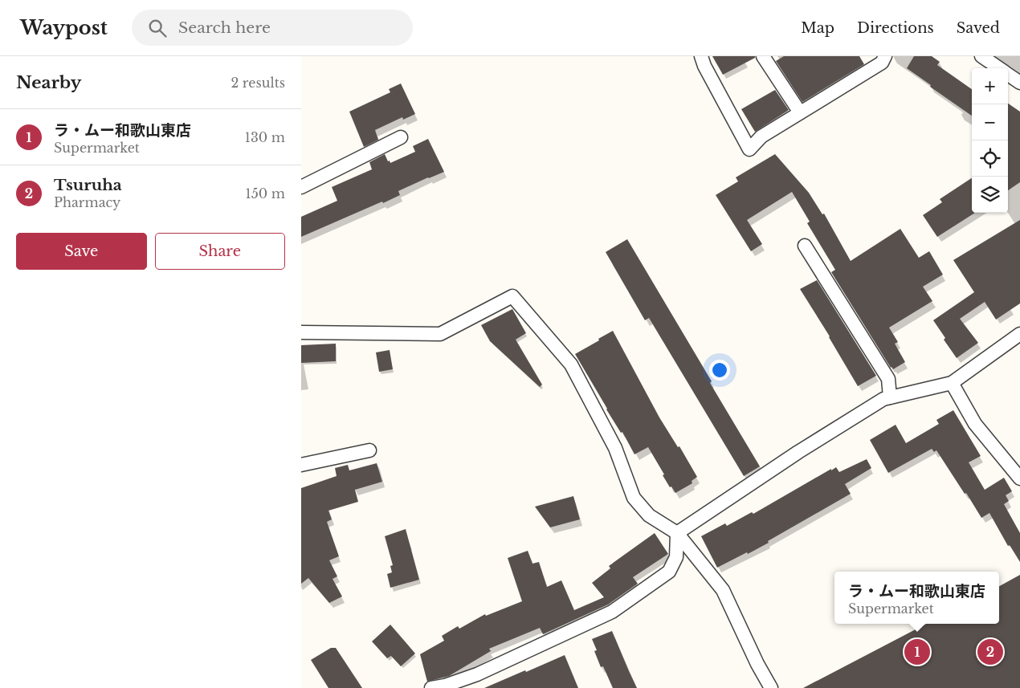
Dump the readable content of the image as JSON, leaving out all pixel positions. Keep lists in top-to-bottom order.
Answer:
{
  "page": {
    "header": "Waypost",
    "search": "Search here",
    "nav": ["Map", "Directions", "Saved"],
    "heading": ["Nearby", "2 results"],
    "map_buttons": ["+", "−"],
    "list": [
      {
        "mark": "1",
        "name": "ラ・ムー和歌山東店",
        "note": "Supermarket",
        "value": "130 m"
      },
      {
        "mark": "2",
        "name": "Tsuruha",
        "note": "Pharmacy",
        "value": "150 m"
      }
    ],
    "buttons": ["Save", "Share"],
    "popup": ["ラ・ムー和歌山東店", "Supermarket"],
    "pins": ["1", "2"]
  }
}
